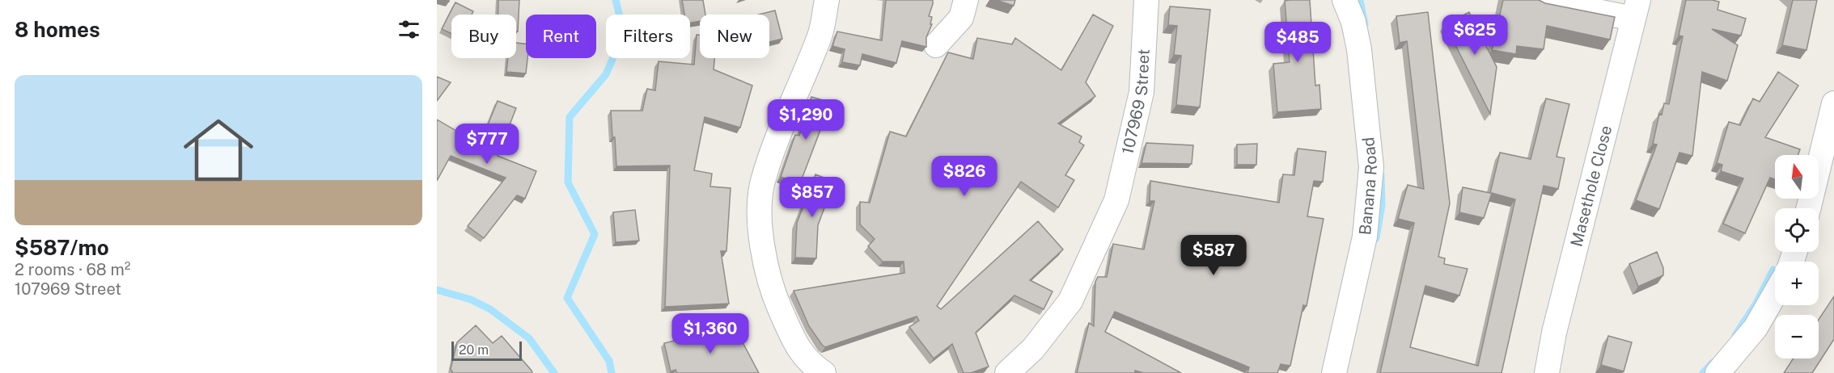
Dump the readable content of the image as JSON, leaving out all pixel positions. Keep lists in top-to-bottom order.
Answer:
{
  "streets": {
    "street": ["107969 Street", "Banana Road", "Masethole Close"]
  },
  "scale_bar": "20 m",
  "north": "top",
  "page": {
    "heading": "8 homes",
    "price": [
      "$625",
      "$485",
      "$1,290",
      "$777",
      "$826",
      "$857",
      "$587",
      "$1,360"
    ],
    "chip": [
      "Buy",
      "Rent",
      "Filters",
      "New"
    ],
    "list": [
      {
        "name": "$587/mo",
        "note": "2 rooms · 68 m² · 107969 Street"
      }
    ],
    "map_buttons": ["+", "−"],
    "scale": "20 m"
  }
}
